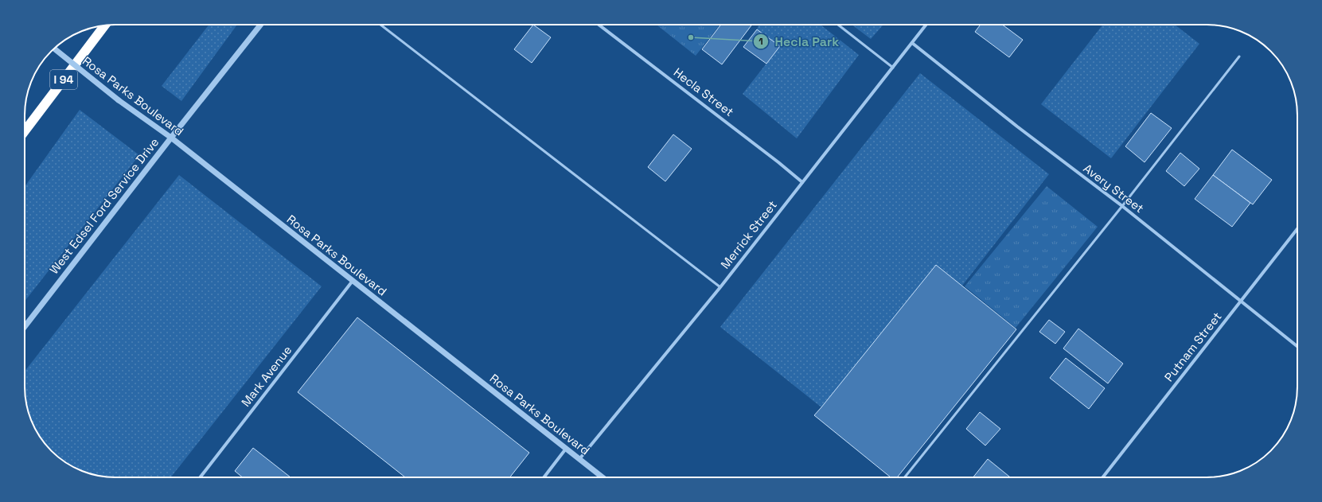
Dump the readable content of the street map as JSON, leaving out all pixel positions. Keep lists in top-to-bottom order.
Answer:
{
  "streets": {
    "highway": ["I 94"],
    "street": [
      "Hecla Street",
      "Rosa Parks Boulevard",
      "Avery Street",
      "West Edsel Ford Service Drive",
      "Merrick Street",
      "Putnam Street",
      "Mark Avenue"
    ]
  },
  "crossings": [
    ["Hecla Street", "Merrick Street"],
    ["Rosa Parks Boulevard", "West Edsel Ford Service Drive"],
    ["Rosa Parks Boulevard", "Merrick Street"],
    ["Rosa Parks Boulevard", "Mark Avenue"],
    ["Avery Street", "Merrick Street"],
    ["Avery Street", "Putnam Street"]
  ],
  "places": ["Hecla Park"]
}
